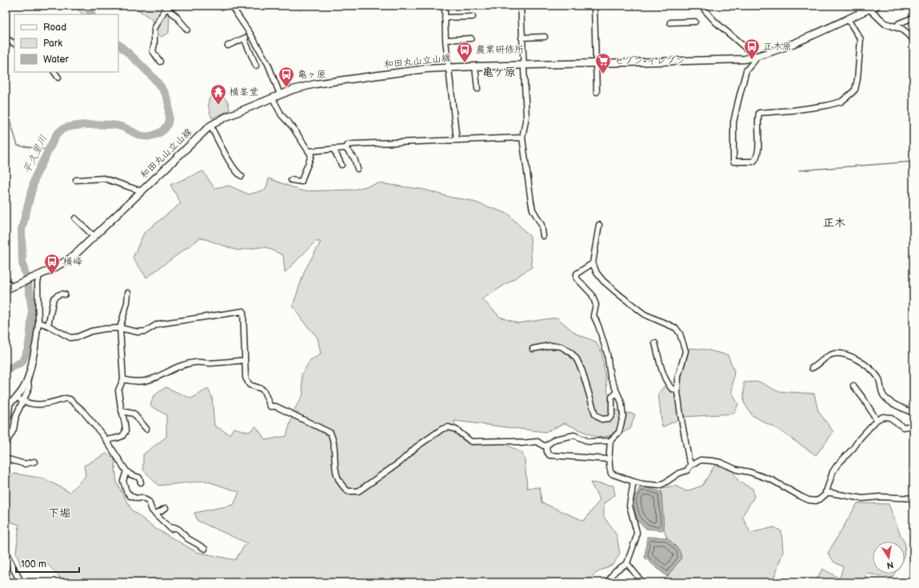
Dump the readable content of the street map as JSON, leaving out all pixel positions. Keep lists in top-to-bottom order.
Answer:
{
  "streets": {
    "main road": ["和田丸山立山線"]
  },
  "districts": ["亀ケ原", "正木", "下堀"],
  "water": ["平久里川"],
  "places": {
    "bus stop": [
      "正木原",
      "農業研修所",
      "亀ヶ原",
      "横峰"
    ],
    "supermarket": ["セブン-イレブン"],
    "temple": ["横峯堂"]
  },
  "legend": ["Road", "Park", "Water"],
  "scale_bar": "100 m",
  "north": "bottom"
}
